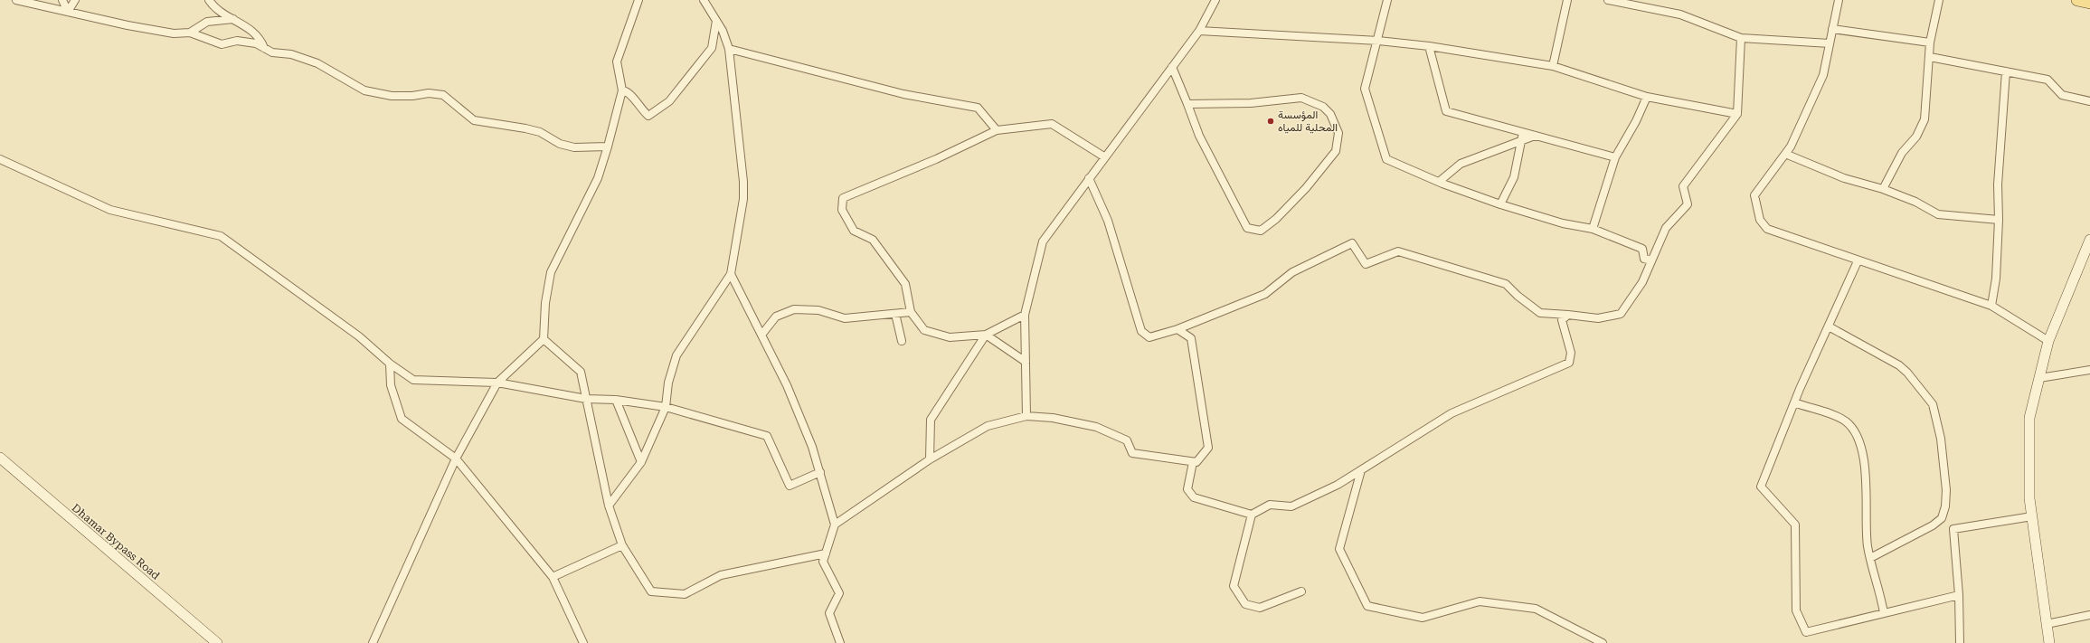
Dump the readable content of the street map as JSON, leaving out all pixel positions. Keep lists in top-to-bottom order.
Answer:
{
  "streets": {
    "street": ["Dhamar Bypass Road"]
  },
  "places": ["المؤسسة المحلية للمياه"]
}
